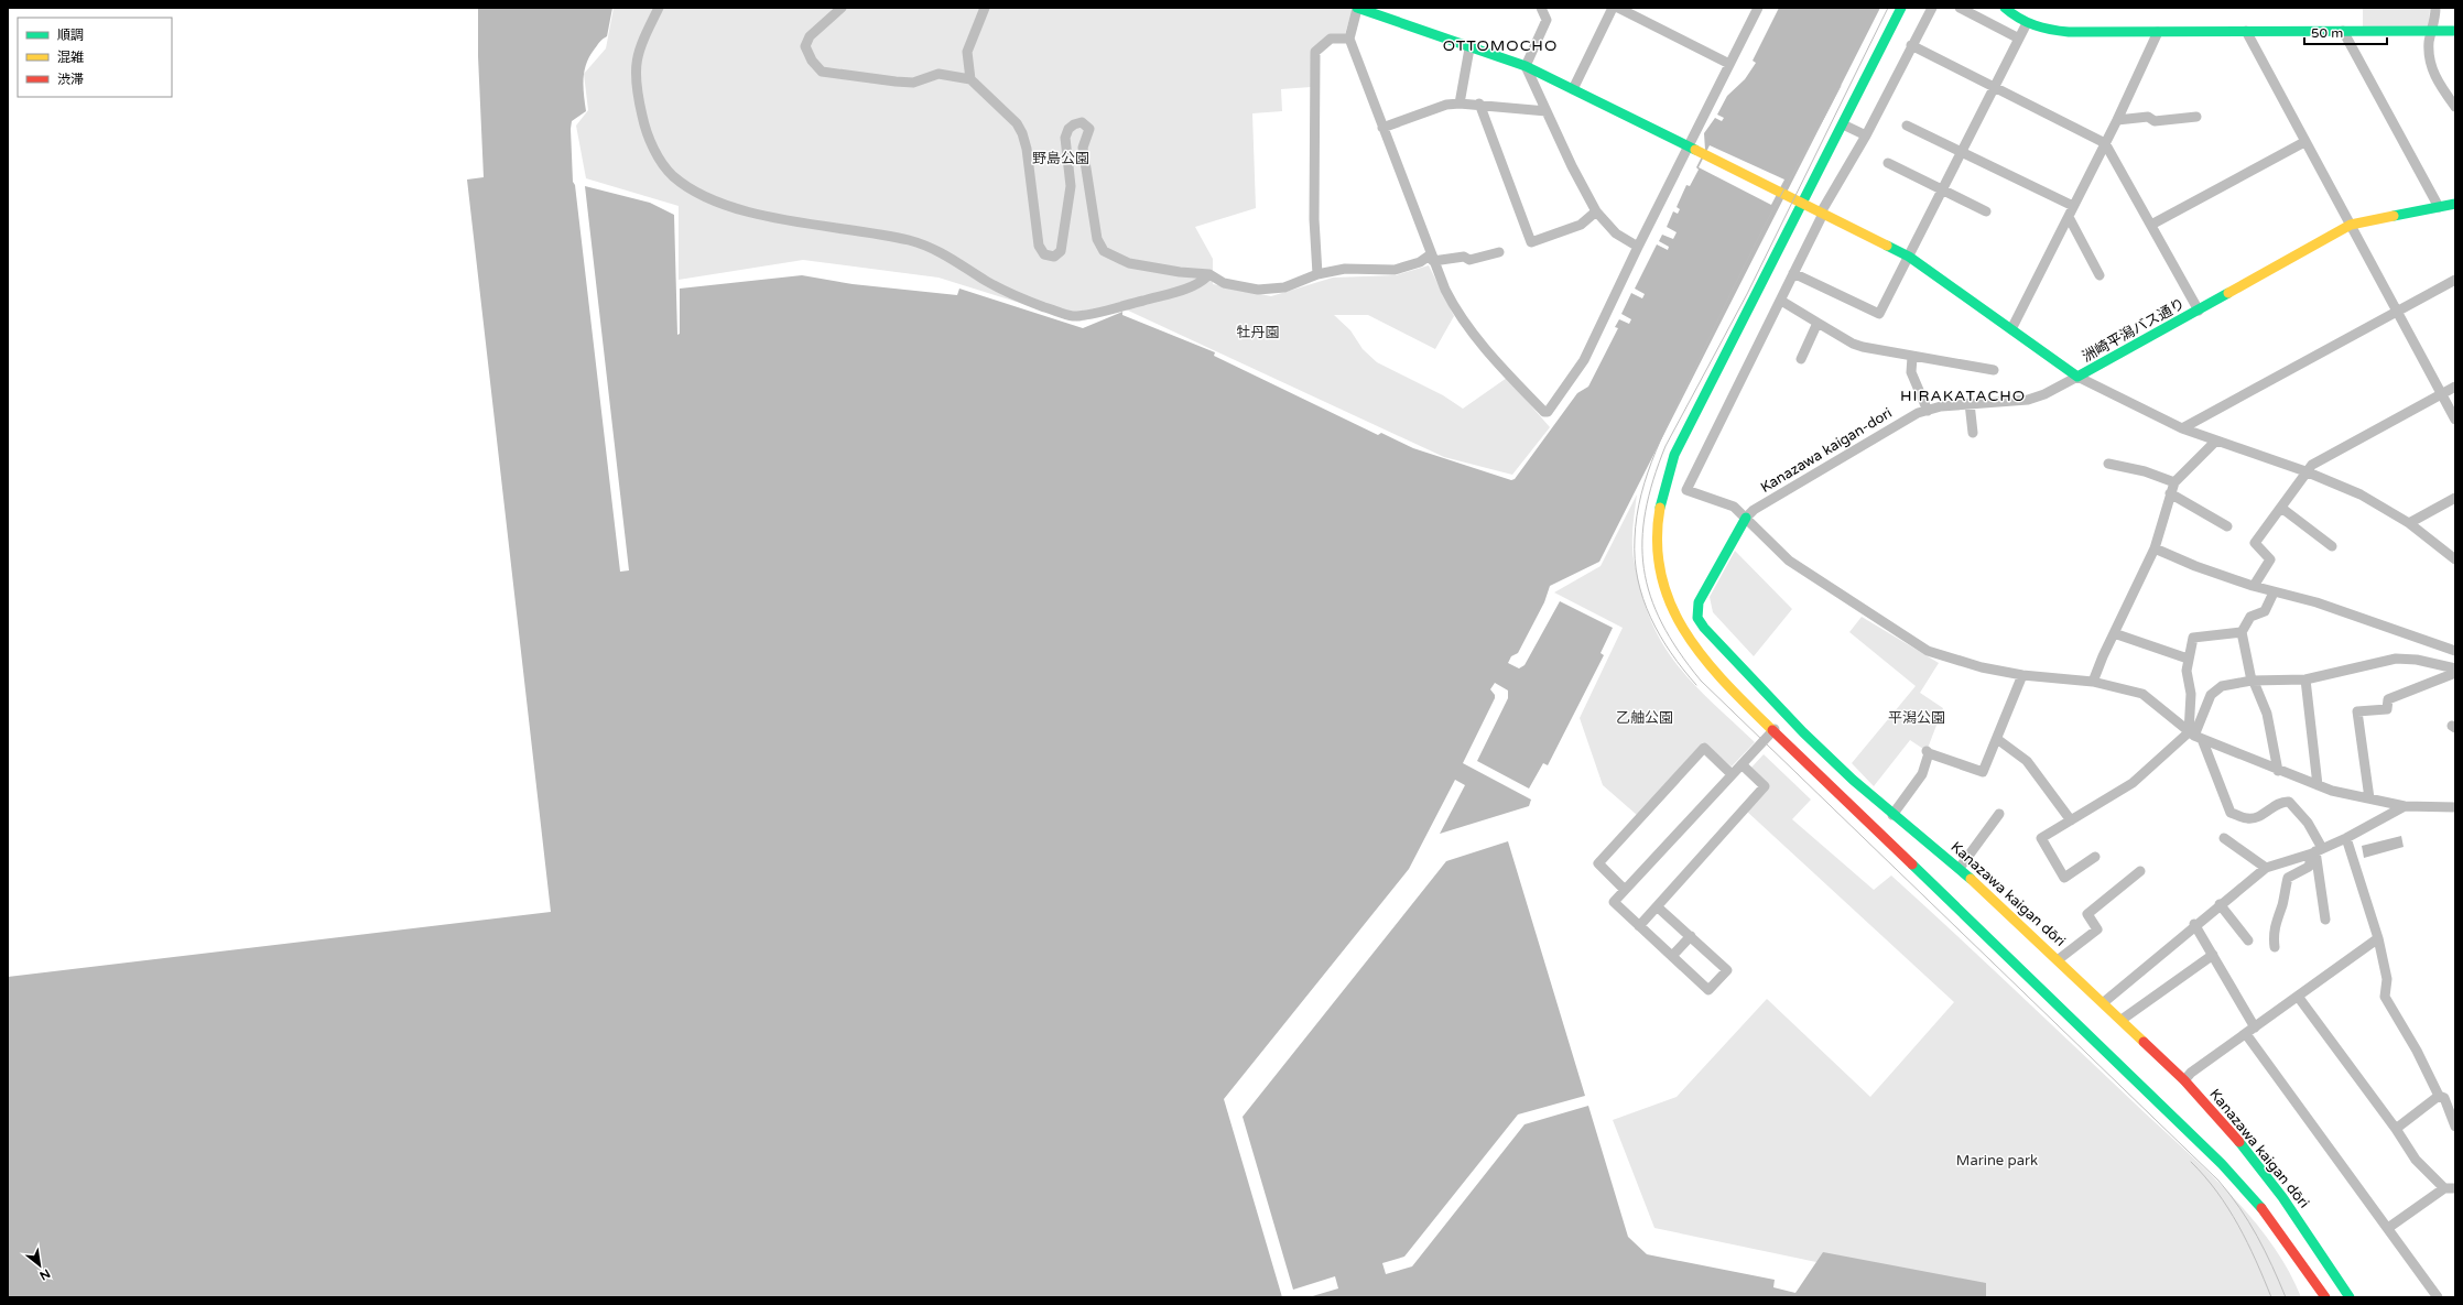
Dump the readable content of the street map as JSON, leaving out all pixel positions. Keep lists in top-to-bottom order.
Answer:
{
  "streets": {
    "street": ["洲崎平潟バス通り", "Kanazawa kaigan-dori", "Kanazawa kaigan dōri"]
  },
  "crossings": [
    ["洲崎平潟バス通り", "Kanazawa kaigan-dori"],
    ["Kanazawa kaigan-dori", "Kanazawa kaigan dōri"]
  ],
  "districts": ["OTTOMOCHO", "HIRAKATACHO"],
  "parks": [
    "野島公園",
    "牡丹園",
    "乙舳公園",
    "平潟公園",
    "Marine park"
  ],
  "legend": ["順調", "混雑", "渋滞"],
  "scale_bar": "50 m",
  "north": "bottom right"
}
